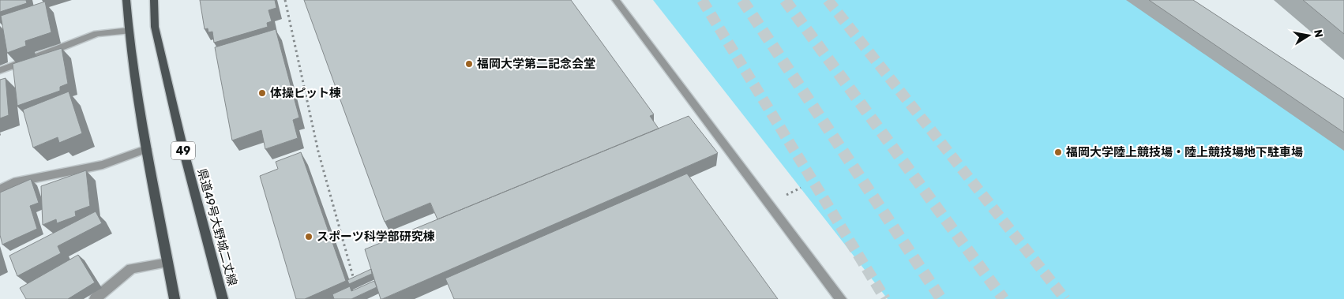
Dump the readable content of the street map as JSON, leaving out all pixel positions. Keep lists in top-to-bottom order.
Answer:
{
  "streets": {
    "main road": ["49", "県道49号大野城二丈線"]
  },
  "places": [
    "福岡大学第二記念会堂",
    "体操ピット棟",
    "福岡大学陸上競技場・陸上競技場地下駐車場",
    "スポーツ科学部研究棟"
  ],
  "north": "right"
}
